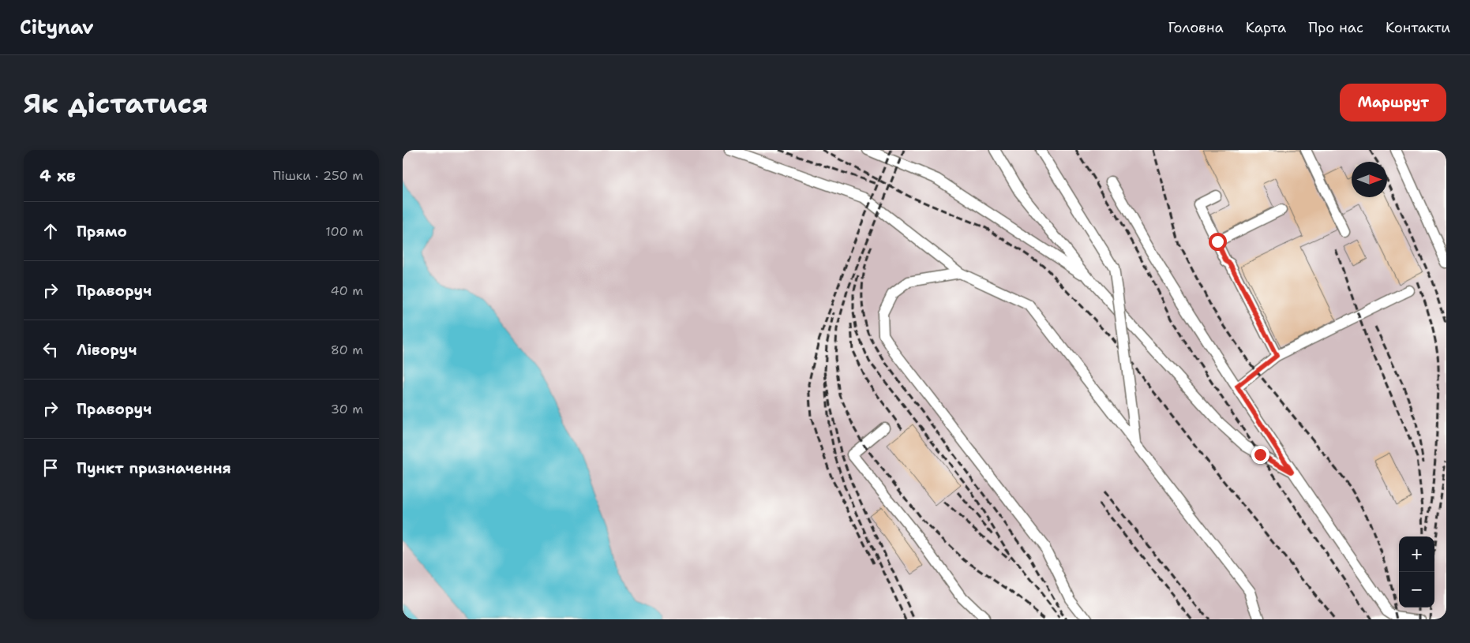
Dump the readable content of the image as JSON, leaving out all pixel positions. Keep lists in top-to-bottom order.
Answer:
{
  "north": "right",
  "page": {
    "header": "Citynav",
    "nav": [
      "Головна",
      "Карта",
      "Про нас",
      "Контакти"
    ],
    "buttons": "Маршрут",
    "title": "Як дістатися",
    "heading": ["4 хв", "Пішки · 250 m"],
    "list": [
      ["Прямо", "100 m"],
      ["Праворуч", "40 m"],
      ["Ліворуч", "80 m"],
      ["Праворуч", "30 m"],
      "Пункт призначення"
    ],
    "map_buttons": ["+", "−"]
  }
}
